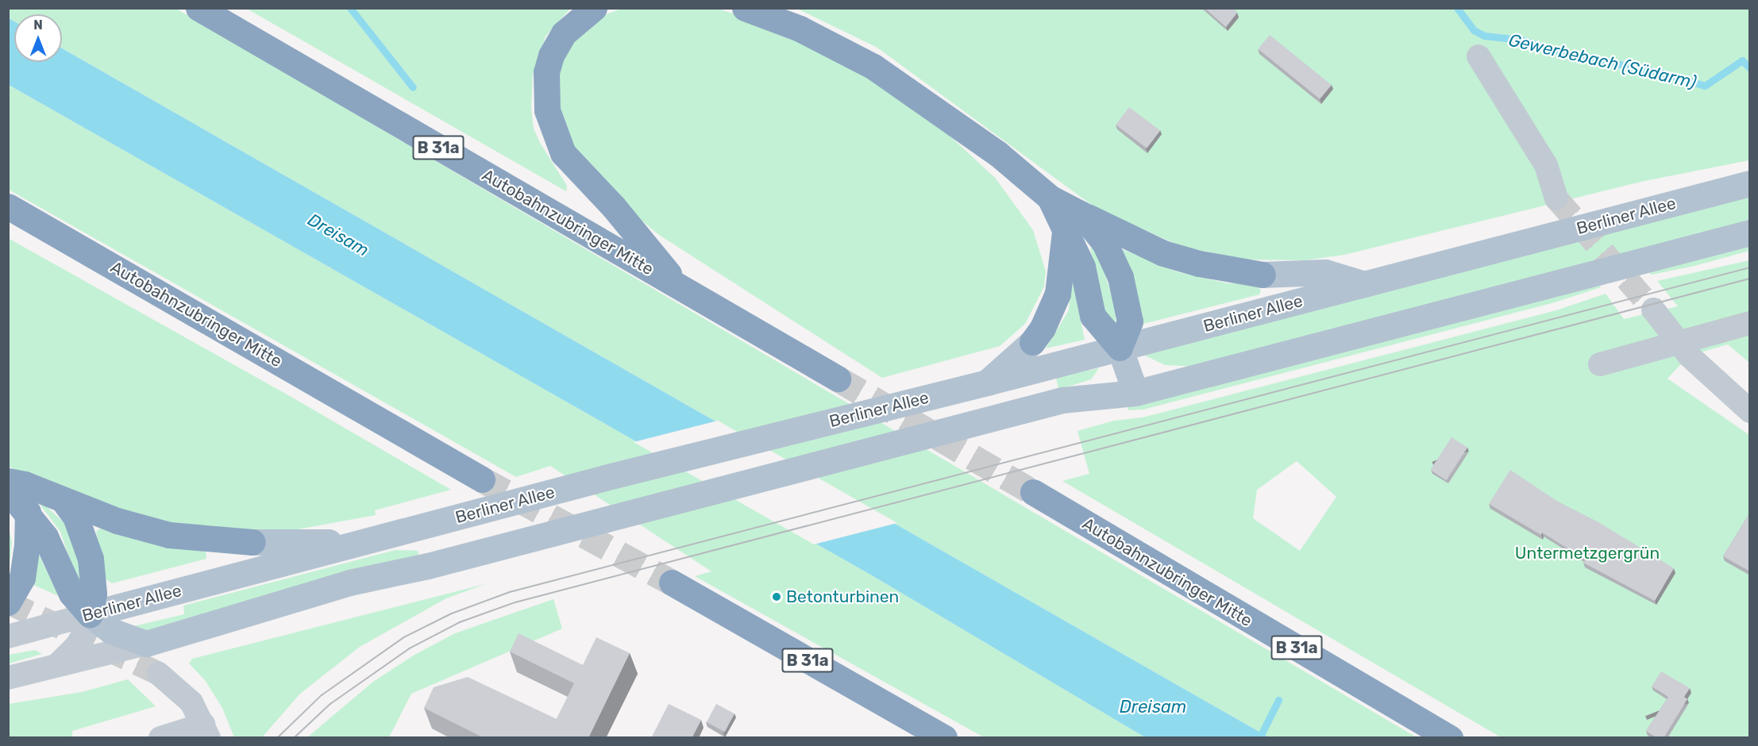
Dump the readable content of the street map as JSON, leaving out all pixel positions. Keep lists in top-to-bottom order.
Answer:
{
  "streets": {
    "highway": ["B 31a", "Autobahnzubringer Mitte"],
    "main road": ["Berliner Allee"]
  },
  "water": ["Gewerbebach (Südarm)", "Dreisam"],
  "parks": ["Untermetzgergrün"],
  "places": ["Betonturbinen"],
  "north": "top"
}
